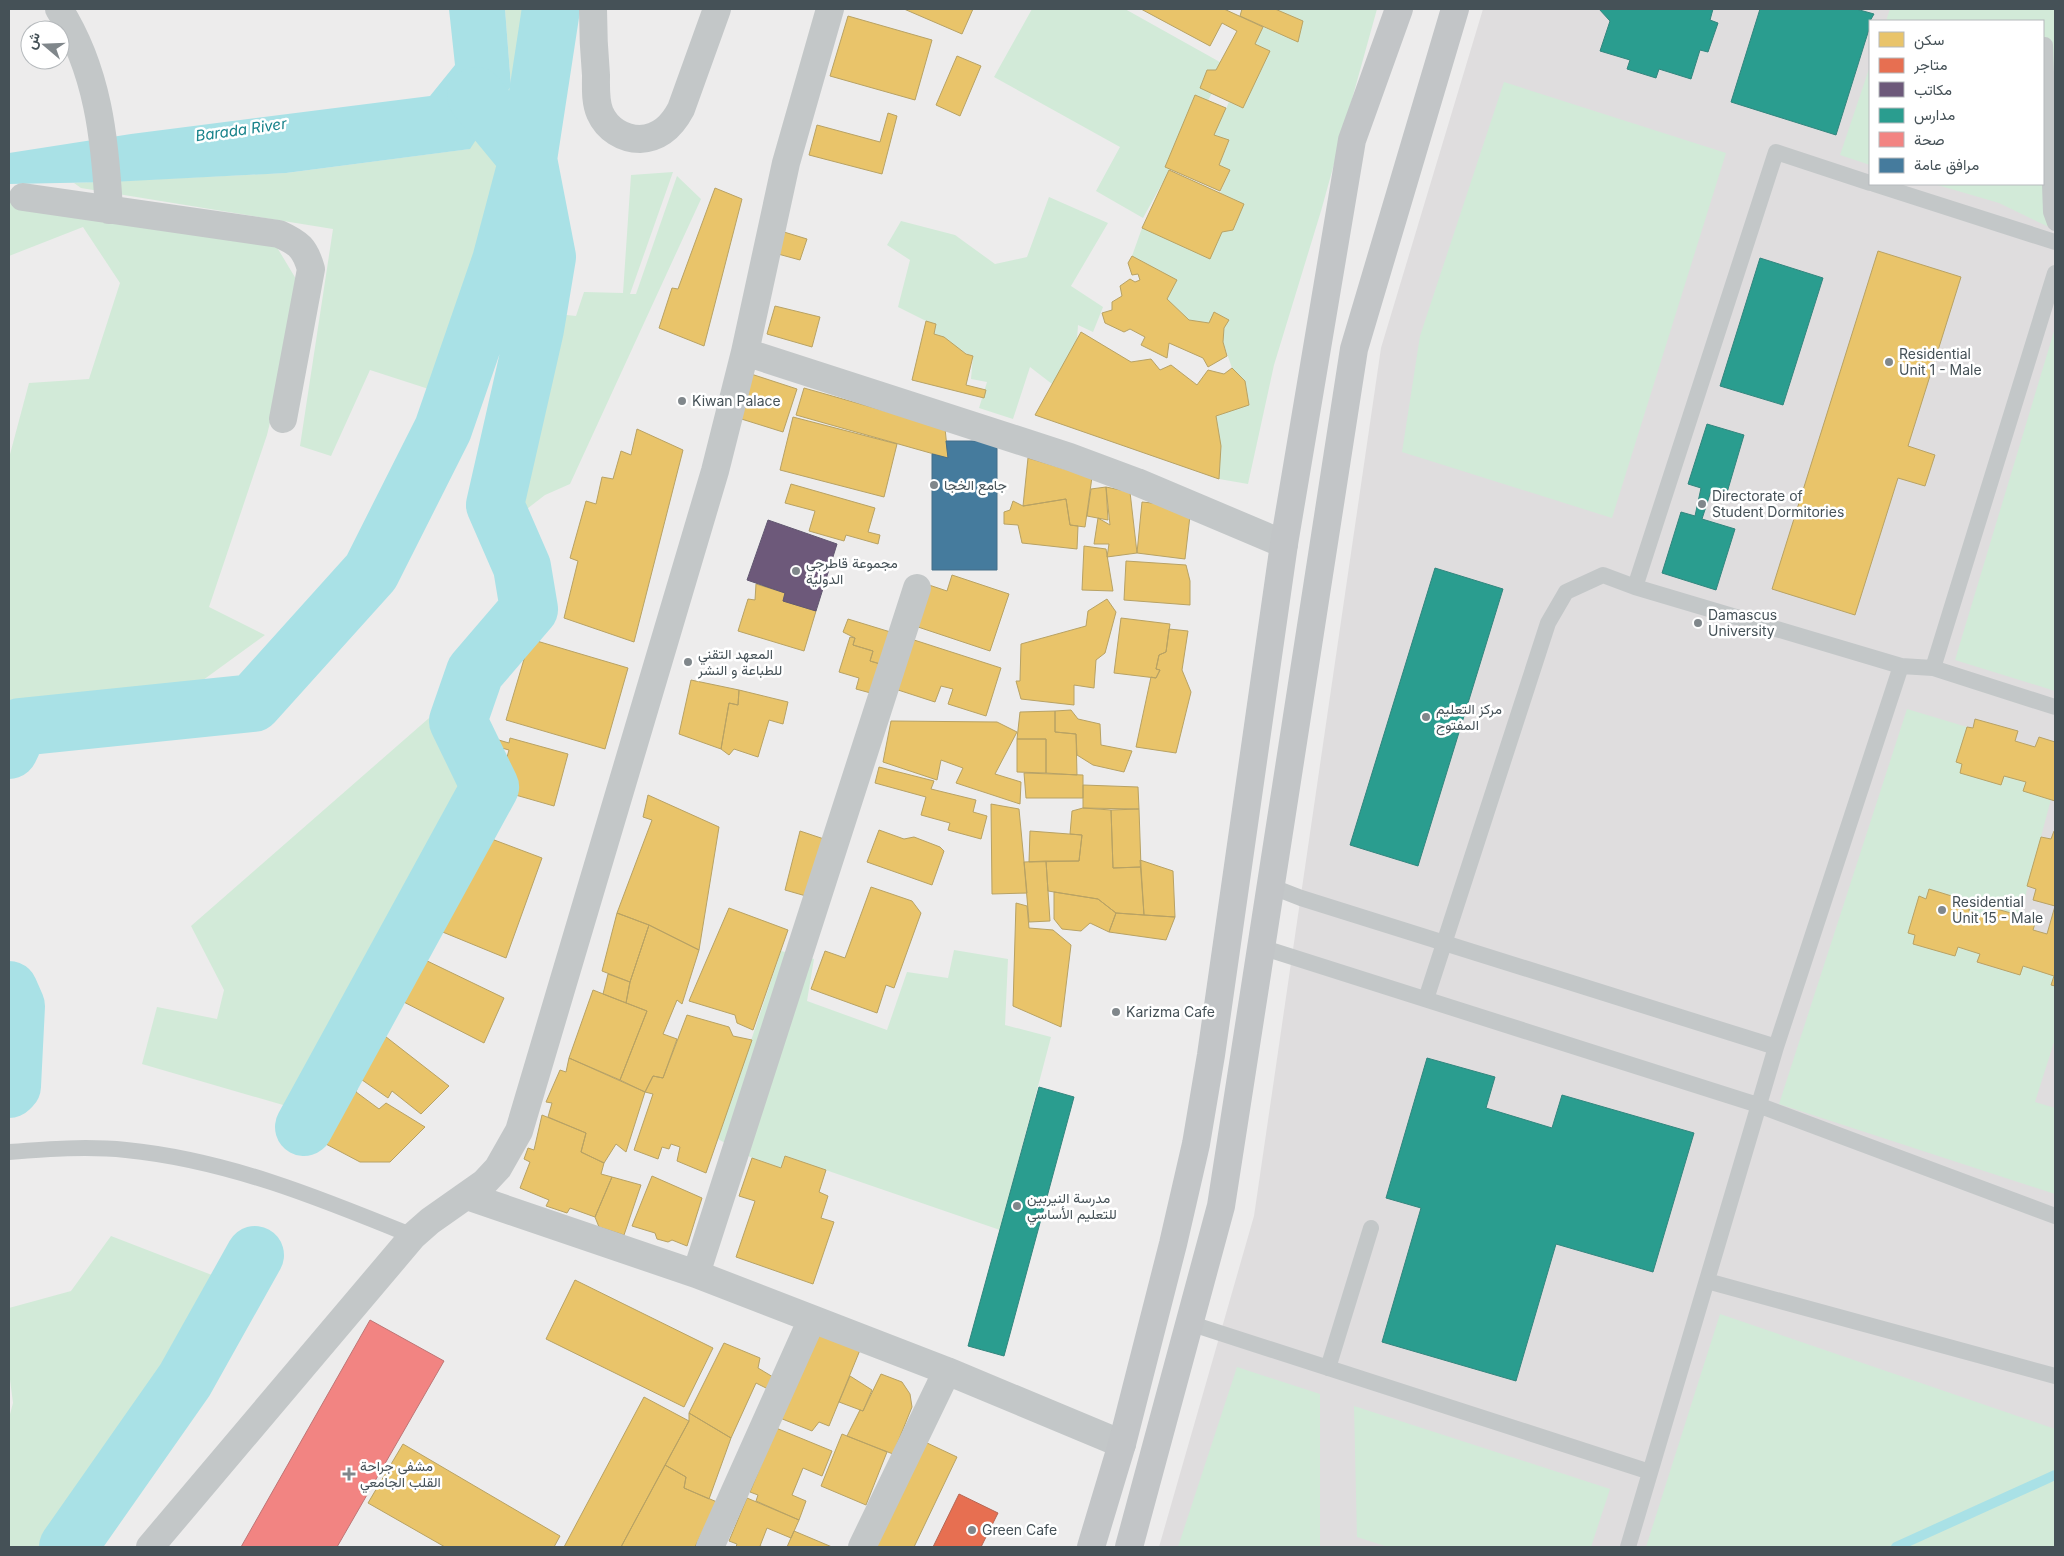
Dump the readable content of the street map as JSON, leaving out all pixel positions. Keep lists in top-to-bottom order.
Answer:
{
  "water": ["Barada River"],
  "places": {
    "other": [
      "Residential Unit 1 - Male",
      "Kiwan Palace",
      "جامع الخجا",
      "Directorate of Student Dormitories",
      "مجموعة قاطرجي الدولية",
      "Damascus University",
      "المعهد التقني للطباعة و النشر",
      "مركز التعليم المفتوح",
      "Residential Unit 15 - Male",
      "Karizma Cafe",
      "مدرسة النيربين للتعليم الأساسي",
      "Green Cafe"
    ],
    "health": ["مشفى جراحة القلب الجامعي"]
  },
  "legend": [
    "سكن",
    "متاجر",
    "مكاتب",
    "مدارس",
    "صحة",
    "مرافق عامة"
  ],
  "north": "left"
}
